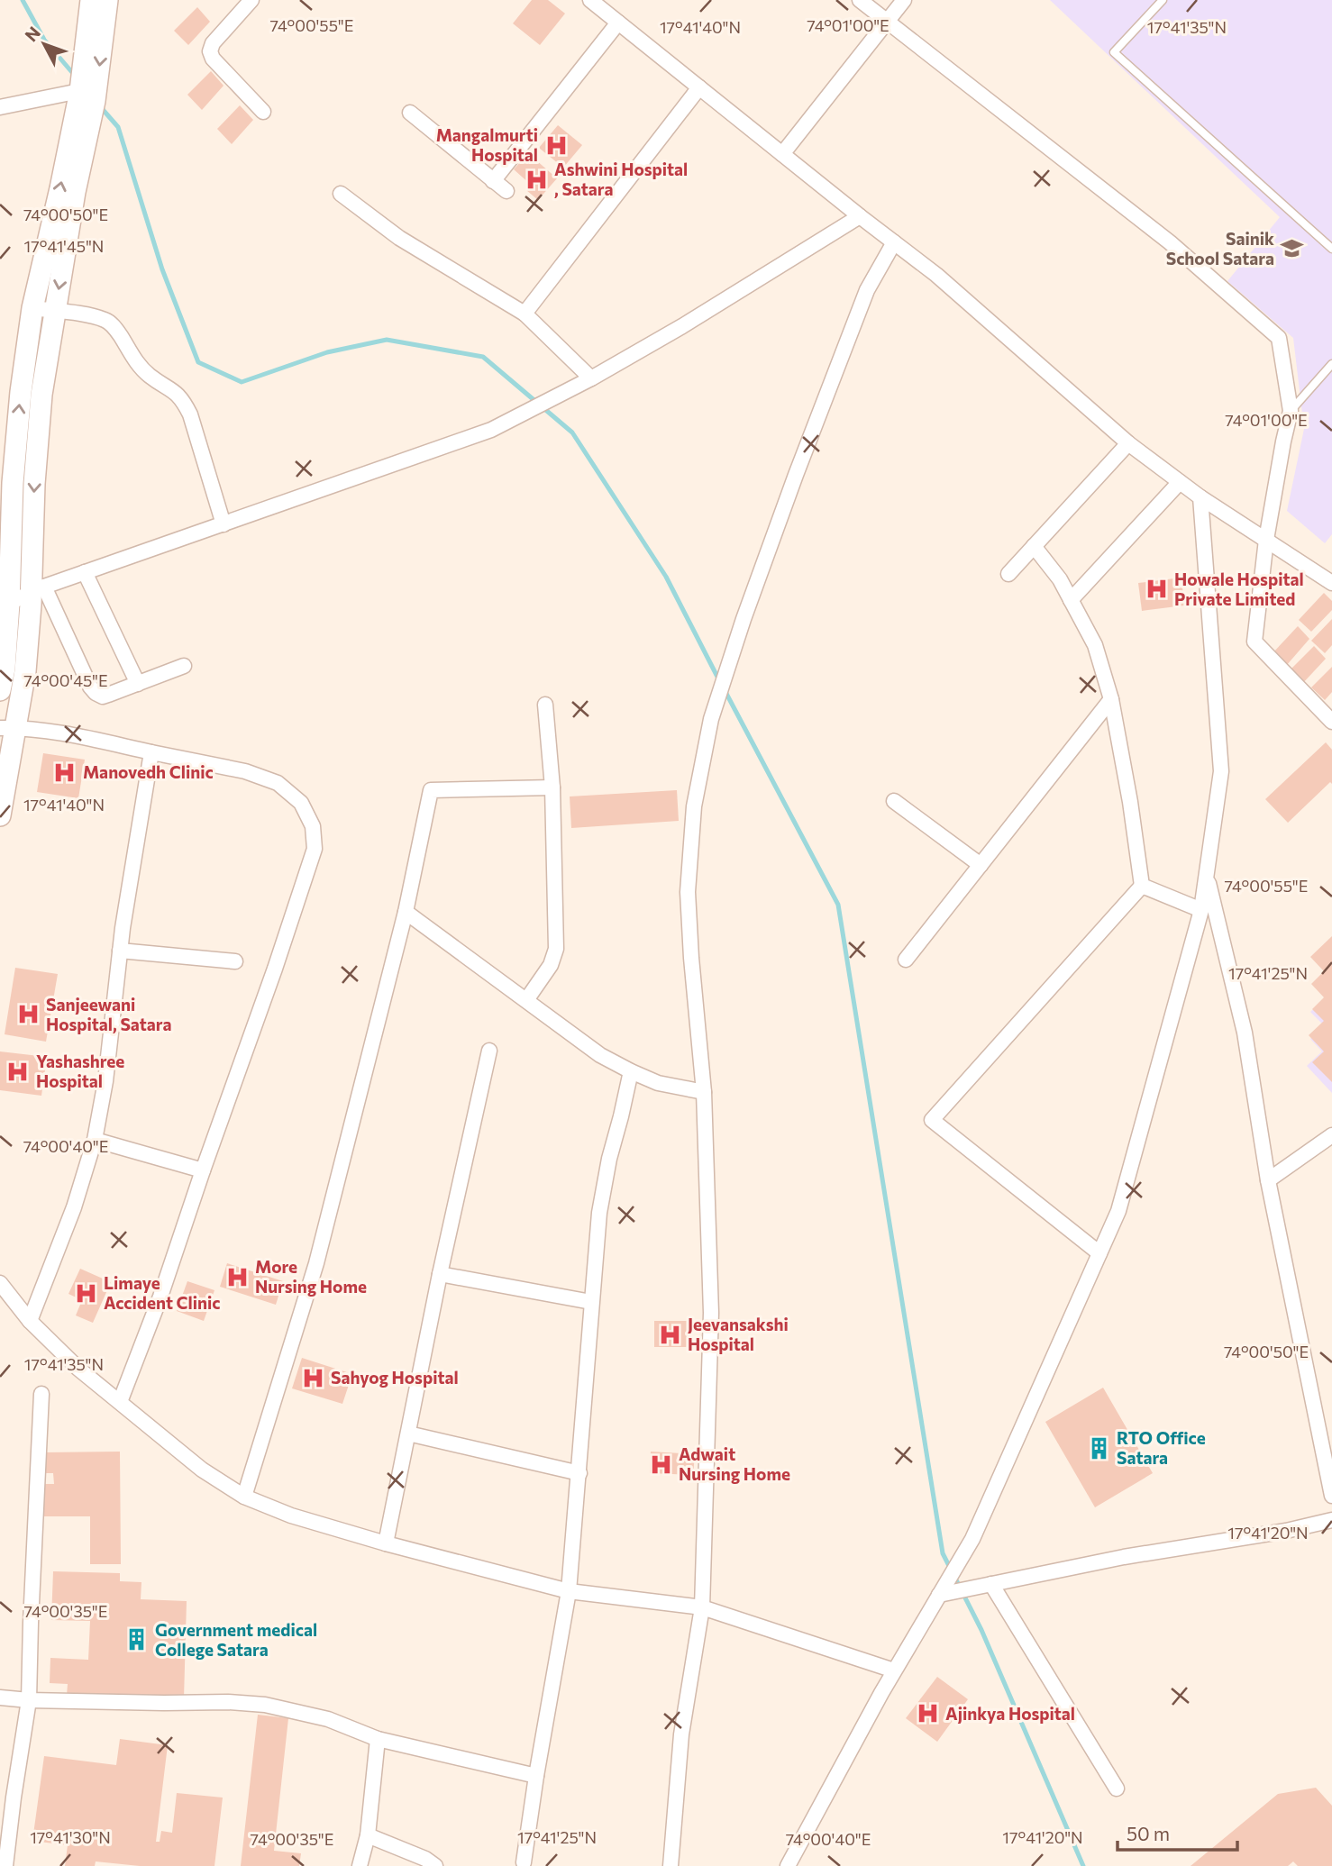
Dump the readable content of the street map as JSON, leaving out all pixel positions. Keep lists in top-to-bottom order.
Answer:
{
  "places": {
    "hospital": [
      "Mangalmurti Hospital",
      "Ashwini Hospital , Satara",
      "Howale Hospital Private Limited",
      "Manovedh Clinic",
      "Sanjeewani Hospital, Satara",
      "Yashashree Hospital",
      "More Nursing Home",
      "Limaye Accident Clinic",
      "Jeevansakshi Hospital",
      "Sahyog Hospital",
      "Adwait Nursing Home",
      "Ajinkya Hospital"
    ],
    "school or university": ["Sainik School Satara"],
    "building": ["RTO Office Satara", "Government medical College Satara"]
  },
  "scale_bar": "50 m",
  "north": "top left",
  "coordinates": [
    "74°01'00\"E",
    "74°00'55\"E",
    "17°41'40\"N",
    "17°41'35\"N",
    "74°00'50\"E",
    "17°41'45\"N",
    "74°00'45\"E",
    "17°41'25\"N",
    "74°00'40\"E",
    "17°41'20\"N",
    "74°00'35\"E",
    "17°41'30\"N"
  ]
}
